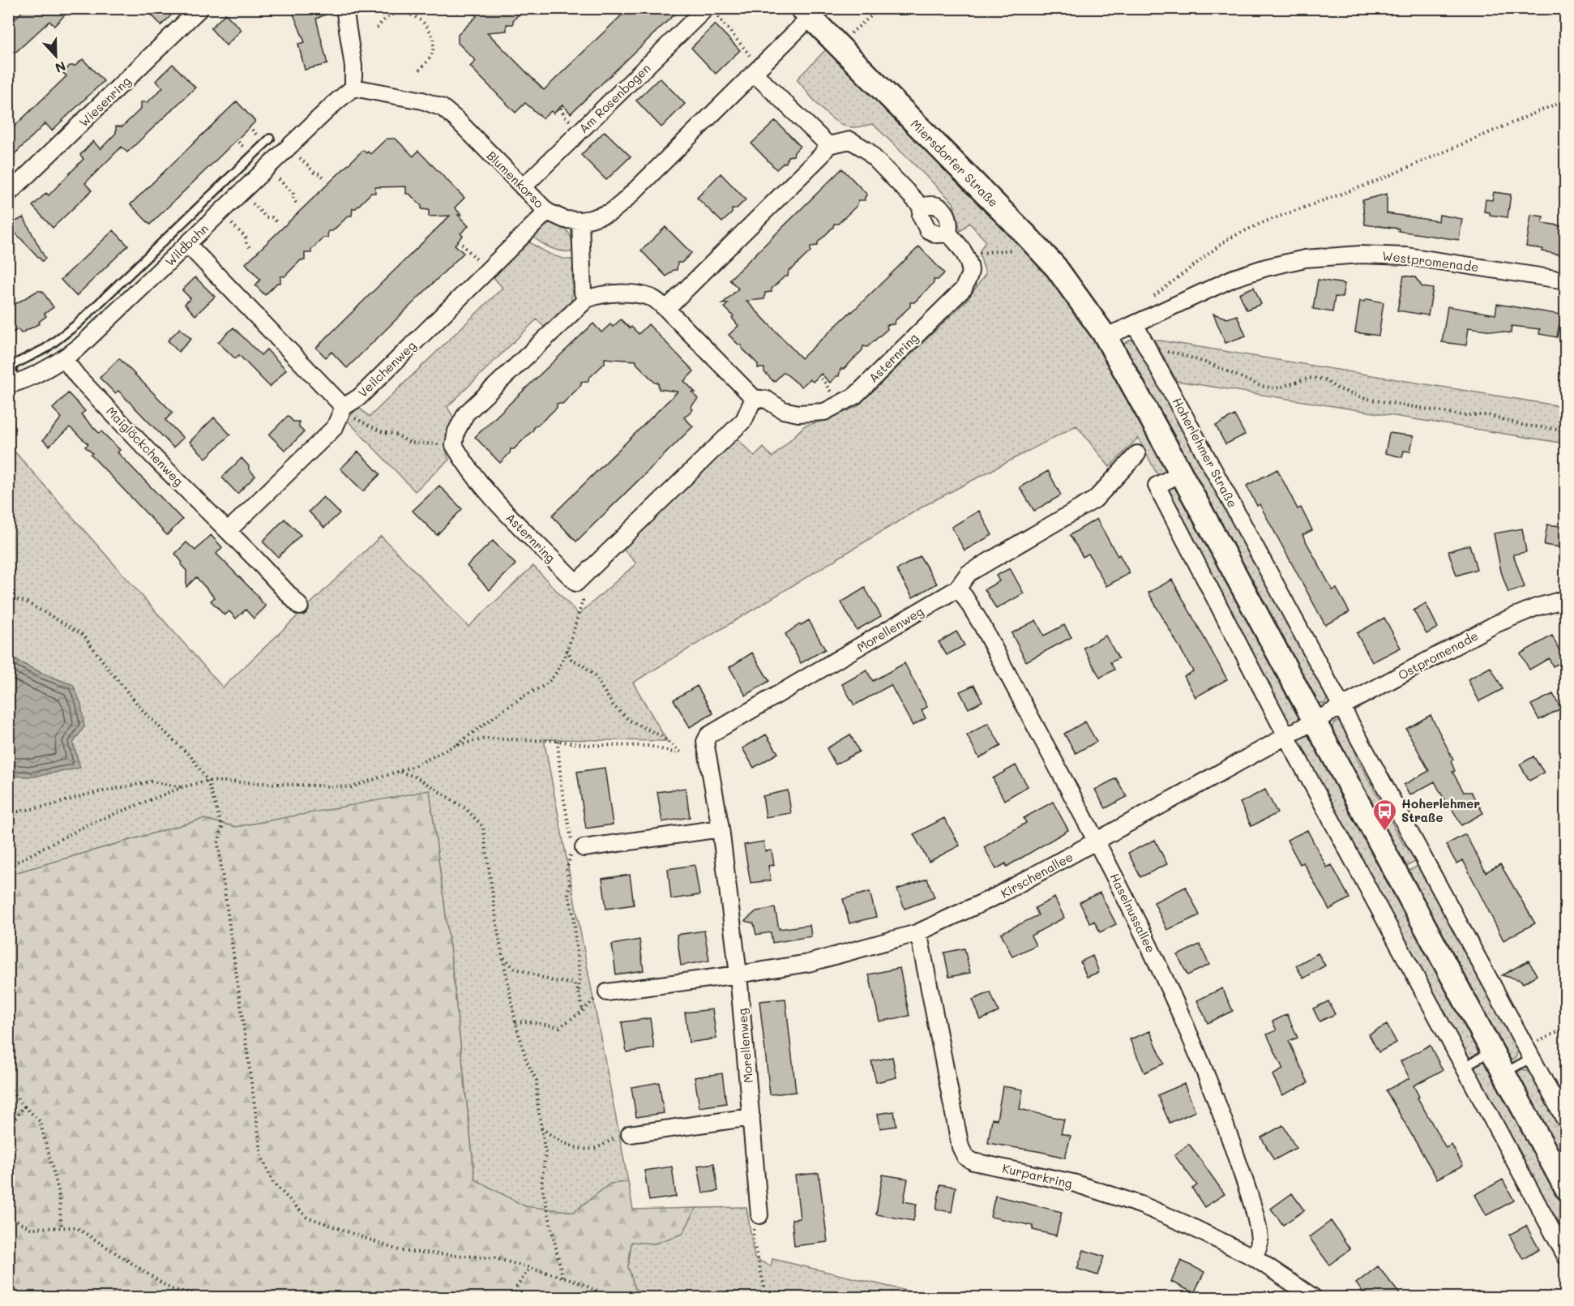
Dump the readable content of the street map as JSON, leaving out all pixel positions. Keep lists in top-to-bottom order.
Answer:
{
  "streets": {
    "street": [
      "Am Rosenbogen",
      "Wiesenring",
      "Miersdorfer Straße",
      "Blumenkorso",
      "Wildbahn",
      "Westpromenade",
      "Asternring",
      "Veilchenweg",
      "Maiglöckchenweg",
      "Hoherlehmer Straße",
      "Morellenweg",
      "Ostpromenade",
      "Kirschenallee",
      "Haselnussallee",
      "Kurparkring"
    ]
  },
  "crossings": [
    ["Am Rosenbogen", "Blumenkorso"],
    ["Miersdorfer Straße", "Blumenkorso"],
    ["Miersdorfer Straße", "Westpromenade"],
    ["Blumenkorso", "Wildbahn"],
    ["Blumenkorso", "Veilchenweg"],
    ["Wildbahn", "Maiglöckchenweg"],
    ["Westpromenade", "Hoherlehmer Straße"],
    ["Hoherlehmer Straße", "Ostpromenade"],
    ["Morellenweg", "Kirschenallee"],
    ["Morellenweg", "Haselnussallee"],
    ["Ostpromenade", "Kirschenallee"],
    ["Kirschenallee", "Haselnussallee"],
    ["Kirschenallee", "Kurparkring"],
    ["Haselnussallee", "Kurparkring"]
  ],
  "places": {
    "bus stop": ["Hoherlehmer Straße"]
  },
  "north": "bottom"
}
